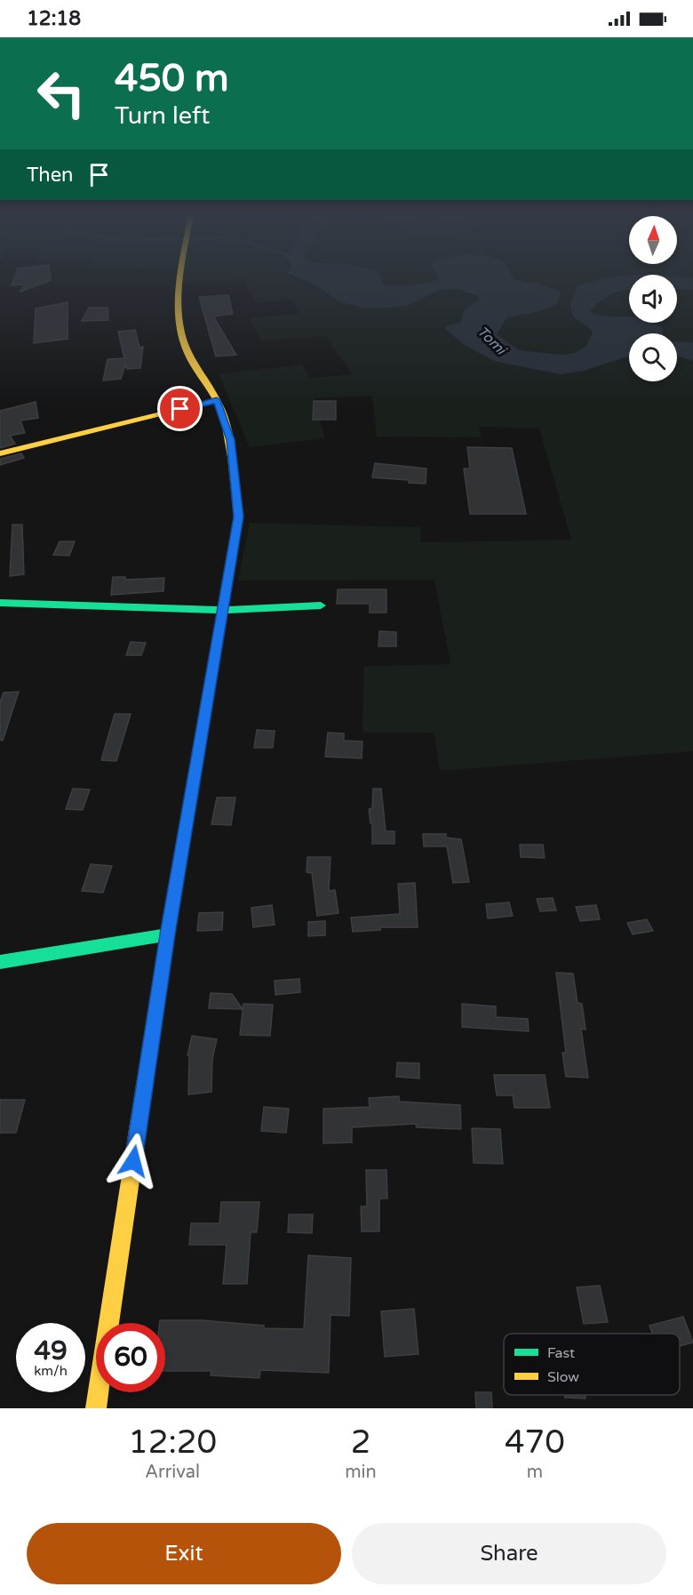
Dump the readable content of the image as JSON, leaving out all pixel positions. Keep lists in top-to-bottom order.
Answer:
{
  "water": ["Tomi"],
  "legend": ["Fast", "Slow"],
  "north": "top",
  "page": {
    "status": "12:18",
    "turn": ["450 m", "Turn left"],
    "then": "Then",
    "speed": "49 km/h",
    "limit": "60",
    "eta": [
      "12:20",
      "Arrival",
      "2",
      "min",
      "470",
      "m"
    ],
    "buttons": ["Exit", "Share"]
  }
}
